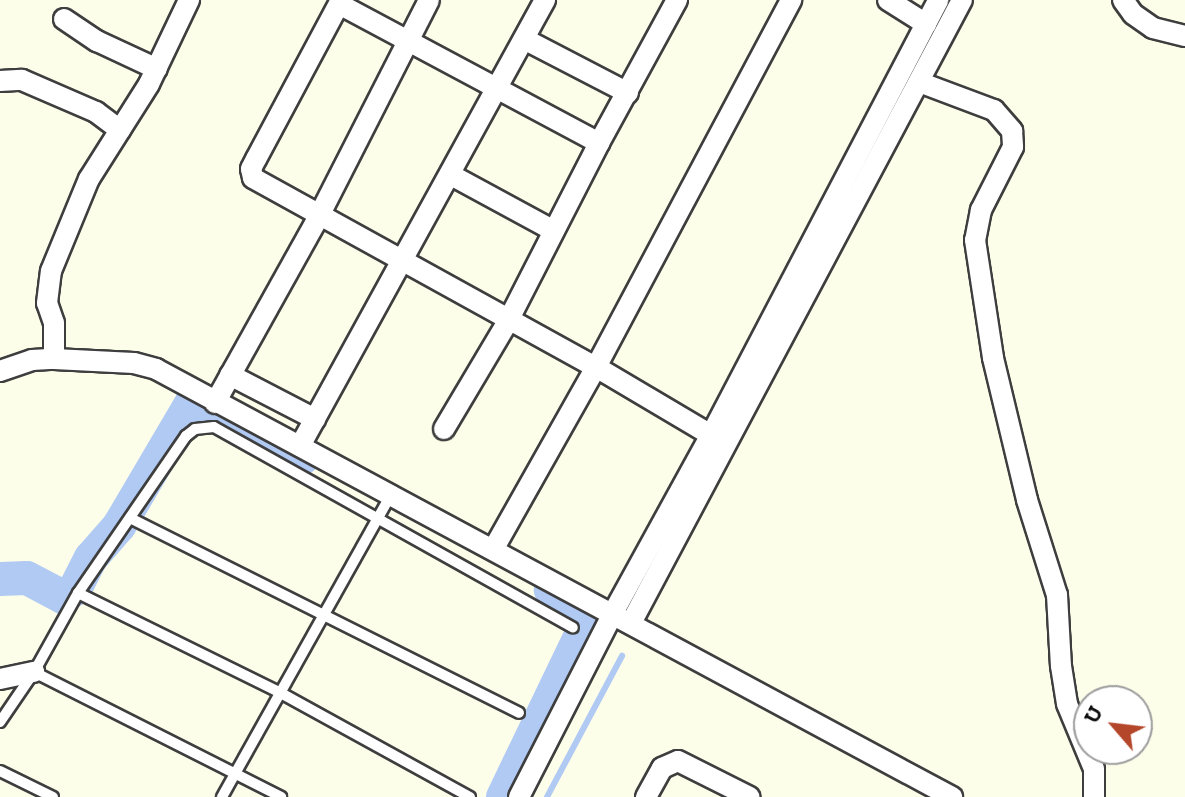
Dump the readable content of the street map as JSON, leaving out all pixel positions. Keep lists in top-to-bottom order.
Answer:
{
  "north": "top left"
}
